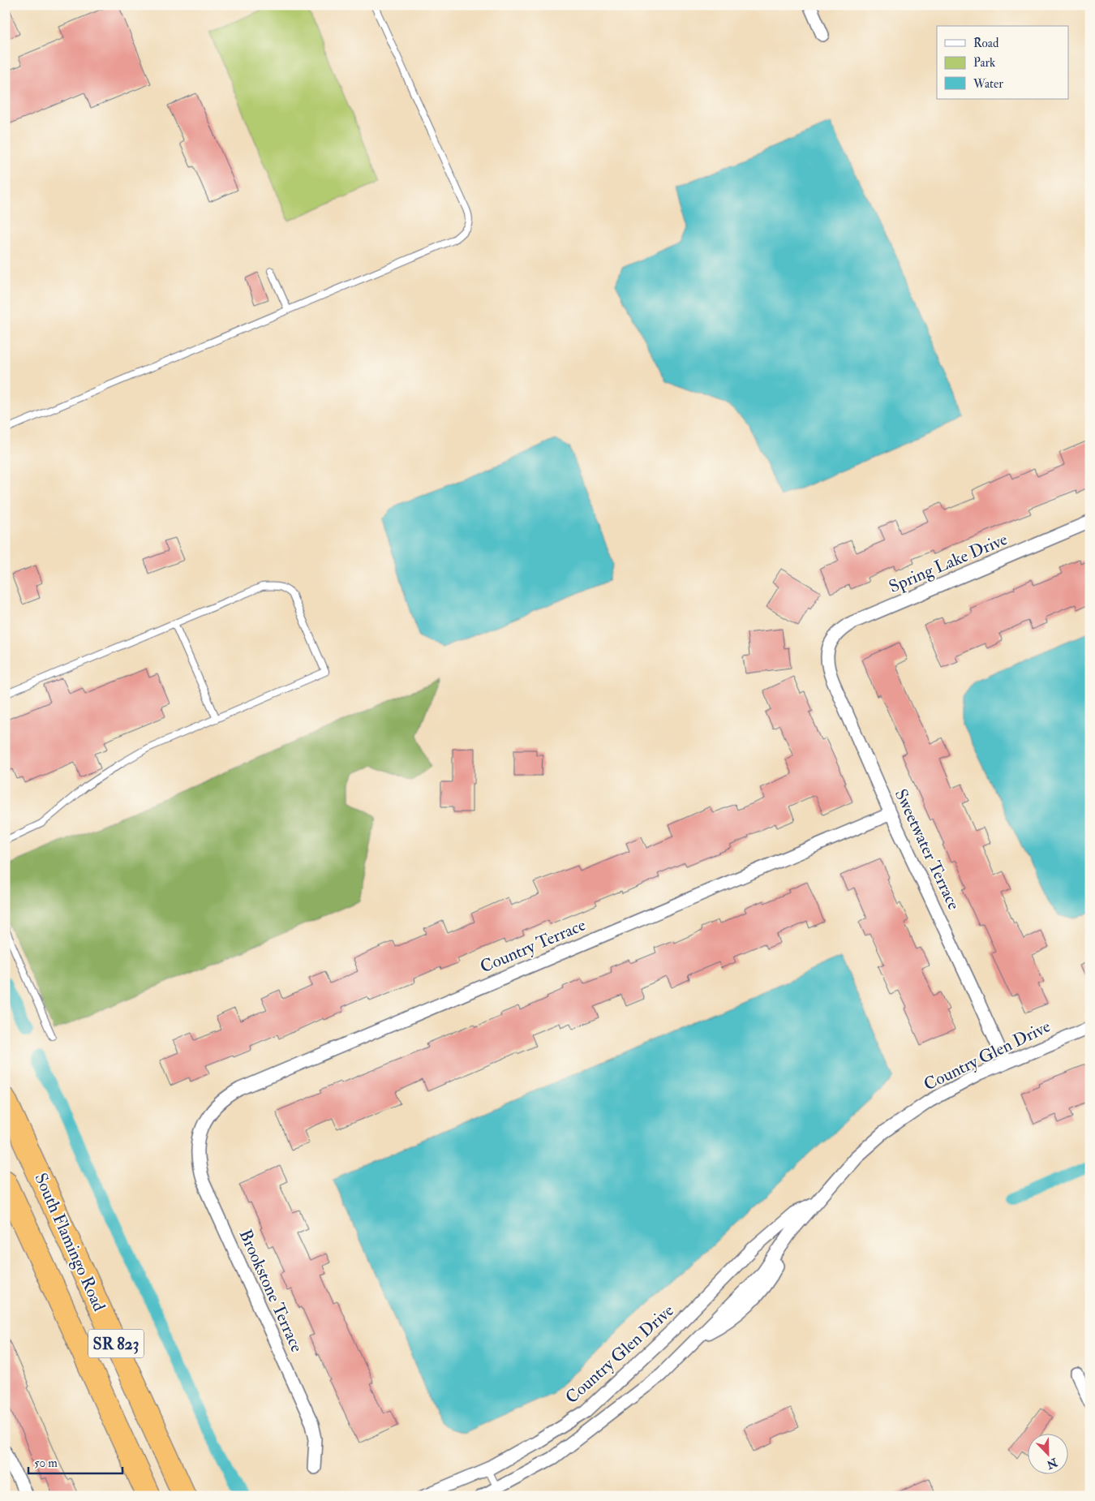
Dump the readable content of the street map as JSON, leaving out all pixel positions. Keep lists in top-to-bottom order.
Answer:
{
  "streets": {
    "highway": ["South Flamingo Road", "SR 823"],
    "street": [
      "Spring Lake Drive",
      "Sweetwater Terrace",
      "Country Terrace",
      "Country Glen Drive",
      "Brookstone Terrace"
    ]
  },
  "crossings": [
    ["Spring Lake Drive", "Sweetwater Terrace"],
    ["Sweetwater Terrace", "Country Terrace"],
    ["Sweetwater Terrace", "Country Glen Drive"],
    ["Country Terrace", "Brookstone Terrace"]
  ],
  "legend": ["Road", "Park", "Water"],
  "scale_bar": "50 m",
  "north": "bottom right"
}
